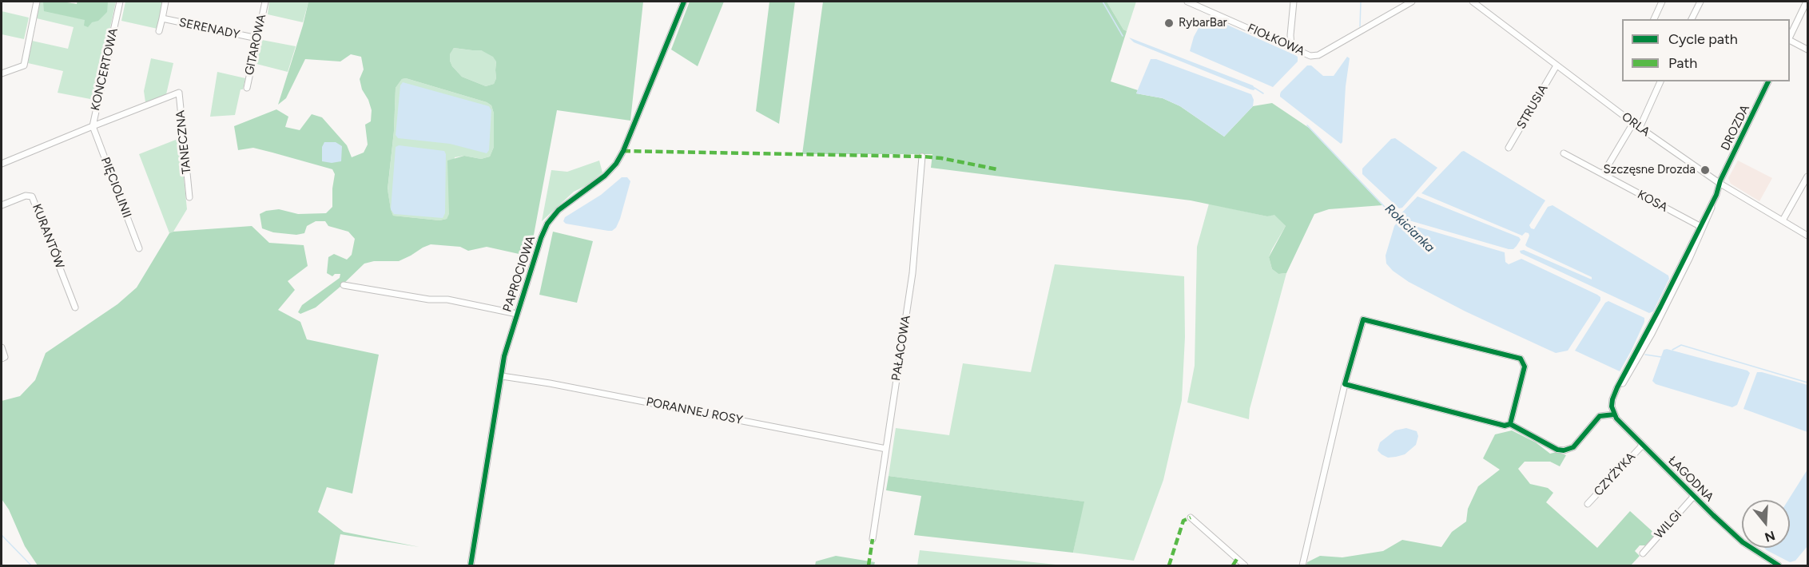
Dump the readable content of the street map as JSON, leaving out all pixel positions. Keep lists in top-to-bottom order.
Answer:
{
  "streets": {
    "street": [
      "SERENADY",
      "FIOŁKOWA",
      "GITAROWA",
      "KONCERTOWA",
      "STRUSIA",
      "ORLA",
      "DROZDA",
      "TANECZNA",
      "PIĘCIOLINII",
      "KOSA",
      "KURANTÓW",
      "PAPROCIOWA",
      "PAŁACOWA",
      "PORANNEJ ROSY",
      "CZYŻYKA",
      "ŁAGODNA",
      "WILGI"
    ]
  },
  "crossings": [
    ["SERENADY", "GITAROWA"],
    ["KONCERTOWA", "TANECZNA"],
    ["KONCERTOWA", "PIĘCIOLINII"],
    ["STRUSIA", "ORLA"],
    ["ORLA", "DROZDA"],
    ["TANECZNA", "PIĘCIOLINII"],
    ["PAPROCIOWA", "PORANNEJ ROSY"],
    ["PAŁACOWA", "PORANNEJ ROSY"],
    ["CZYŻYKA", "ŁAGODNA"],
    ["ŁAGODNA", "WILGI"]
  ],
  "water": ["Rokicianka"],
  "places": ["RybarBar", "Szczęsne Drozda"],
  "legend": ["Cycle path", "Path"],
  "north": "bottom"
}
